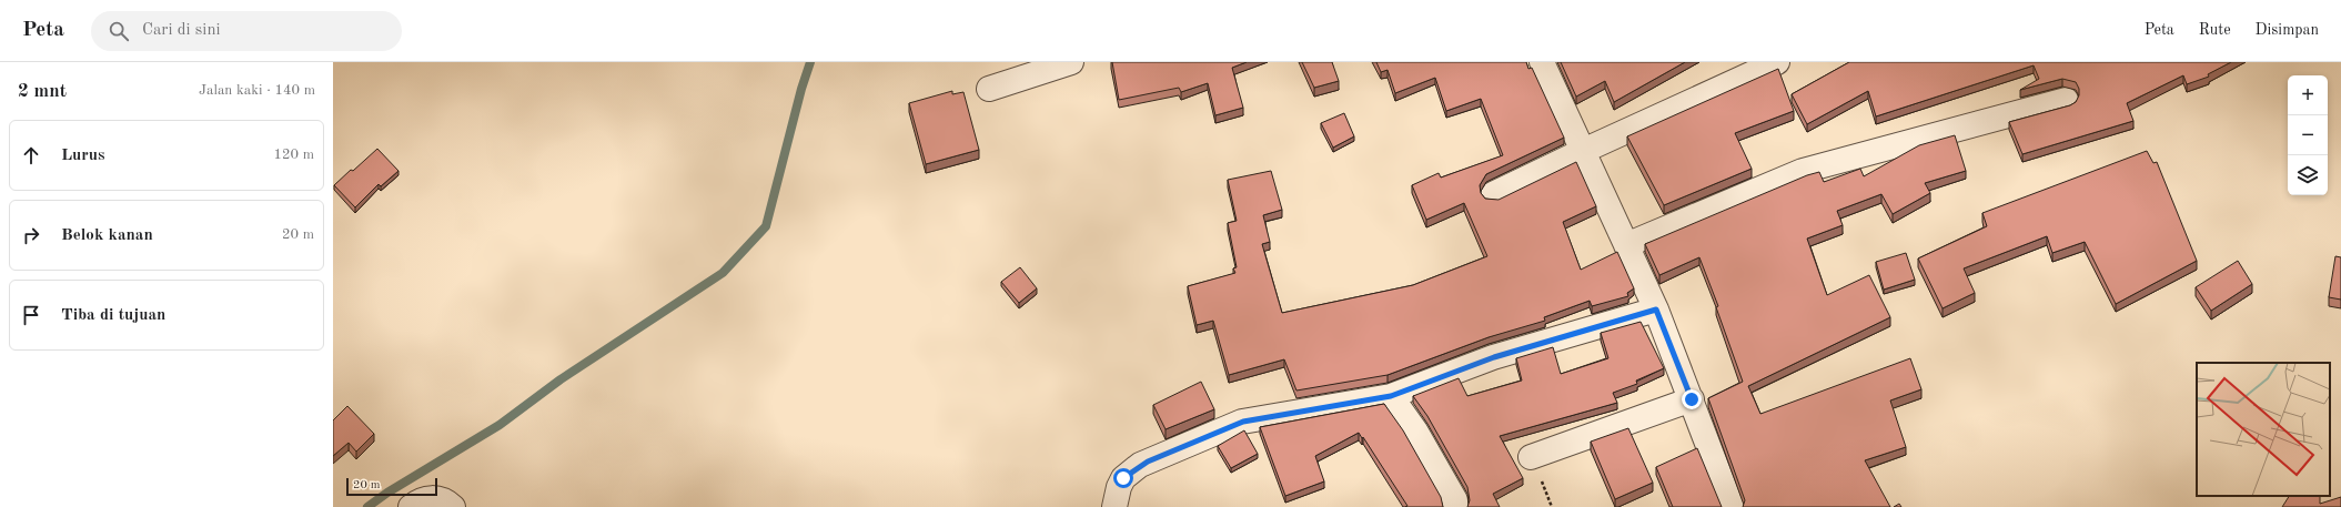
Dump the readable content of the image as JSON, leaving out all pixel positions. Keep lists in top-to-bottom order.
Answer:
{
  "scale_bar": "20 m",
  "page": {
    "header": "Peta",
    "search": "Cari di sini",
    "nav": ["Peta", "Rute", "Disimpan"],
    "heading": ["2 mnt", "Jalan kaki · 140 m"],
    "map_buttons": ["+", "−"],
    "list": [
      ["Lurus", "120 m"],
      ["Belok kanan", "20 m"],
      "Tiba di tujuan"
    ],
    "scale": "20 m"
  }
}
